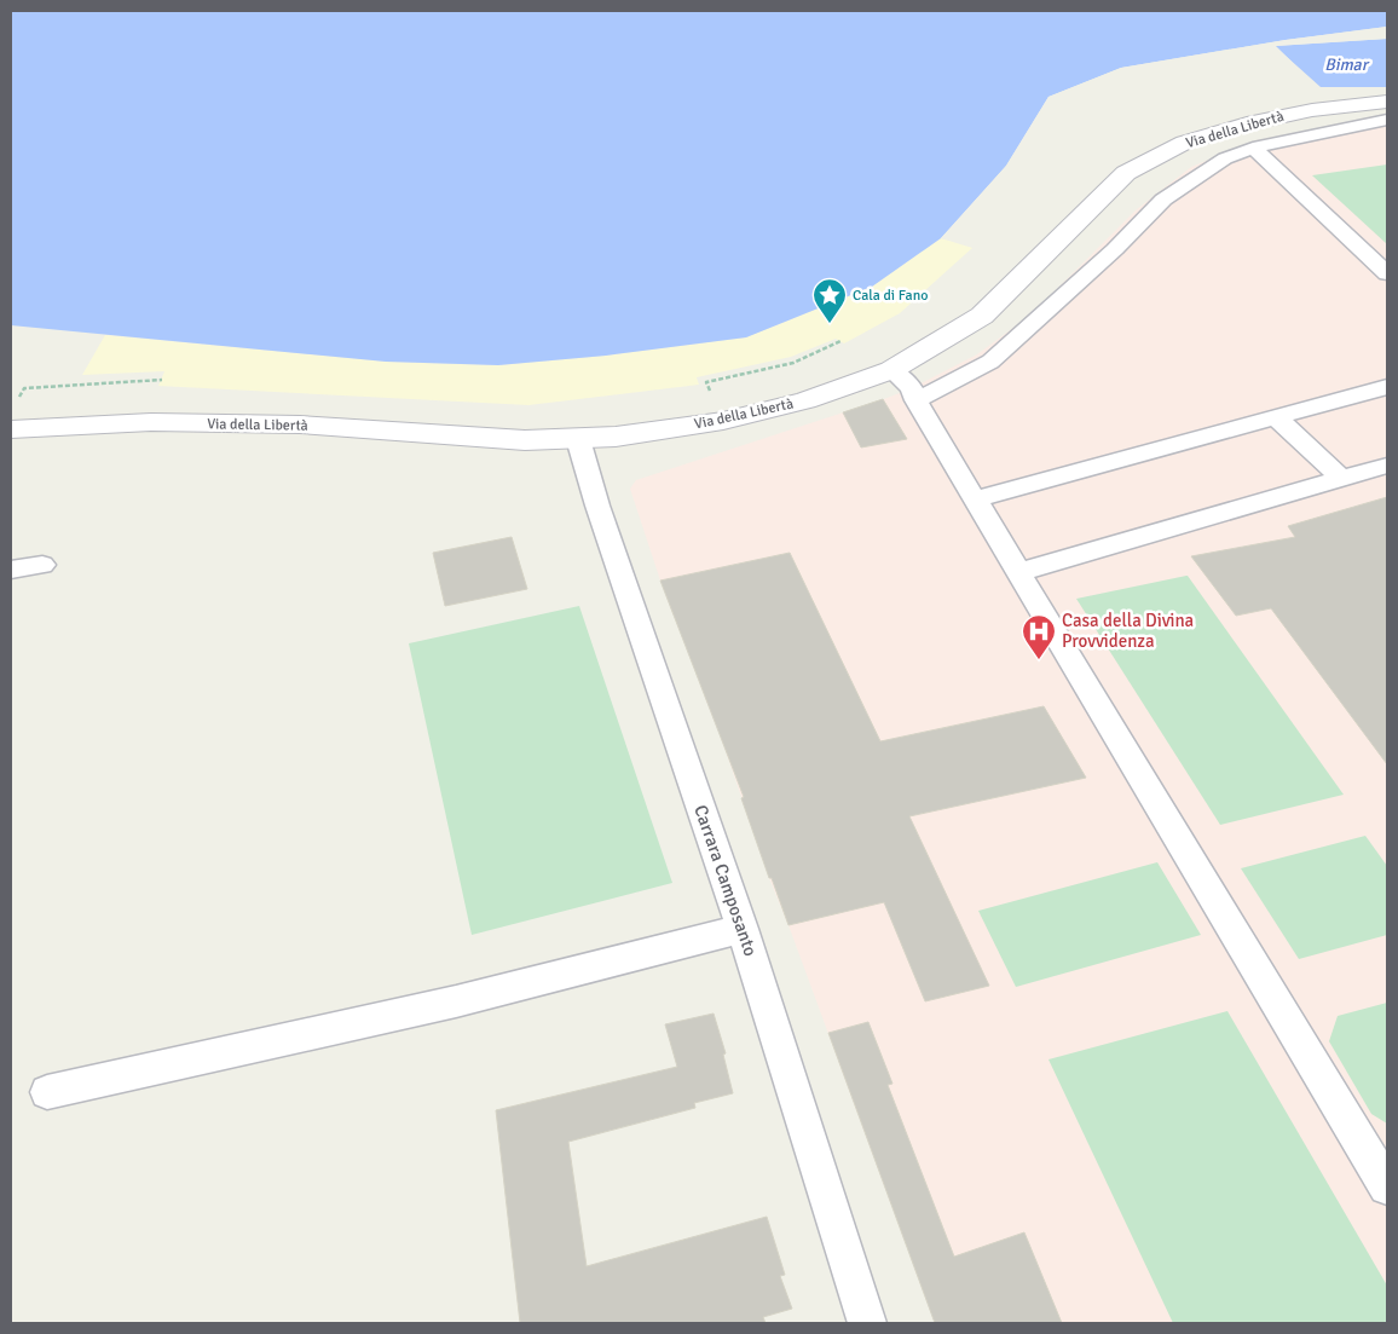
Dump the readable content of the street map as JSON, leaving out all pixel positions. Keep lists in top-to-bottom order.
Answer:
{
  "streets": {
    "street": ["Via della Libertà"],
    "lane": ["Carrara Camposanto"]
  },
  "crossings": [
    ["Via della Libertà", "Carrara Camposanto"]
  ],
  "water": ["Bimar"],
  "places": {
    "place": ["Cala di Fano"],
    "hospital": ["Casa della Divina Provvidenza"]
  }
}
